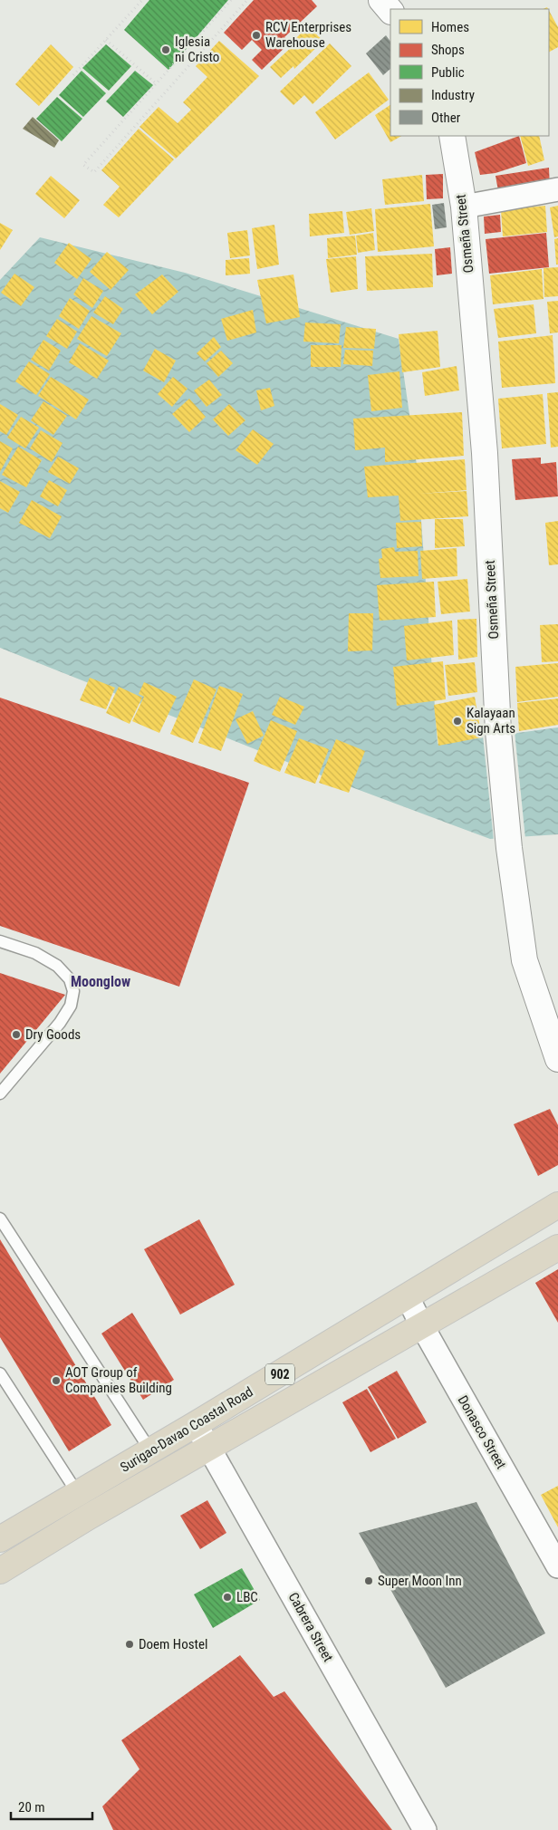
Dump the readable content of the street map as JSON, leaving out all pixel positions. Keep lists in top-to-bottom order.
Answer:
{
  "streets": {
    "highway": ["902", "Surigao-Davao Coastal Road"],
    "main road": ["Osmeña Street"],
    "street": ["Donasco Street", "Cabrera Street"]
  },
  "crossings": [
    ["Surigao-Davao Coastal Road", "Donasco Street"],
    ["Surigao-Davao Coastal Road", "Cabrera Street"]
  ],
  "districts": ["Moonglow"],
  "places": [
    "RCV Enterprises Warehouse",
    "Iglesia ni Cristo",
    "Kalayaan Sign Arts",
    "Dry Goods",
    "AOT Group of Companies Building",
    "Super Moon Inn",
    "LBC",
    "Doem Hostel"
  ],
  "legend": [
    "Homes",
    "Shops",
    "Public",
    "Industry",
    "Other"
  ],
  "scale_bar": "20 m"
}
